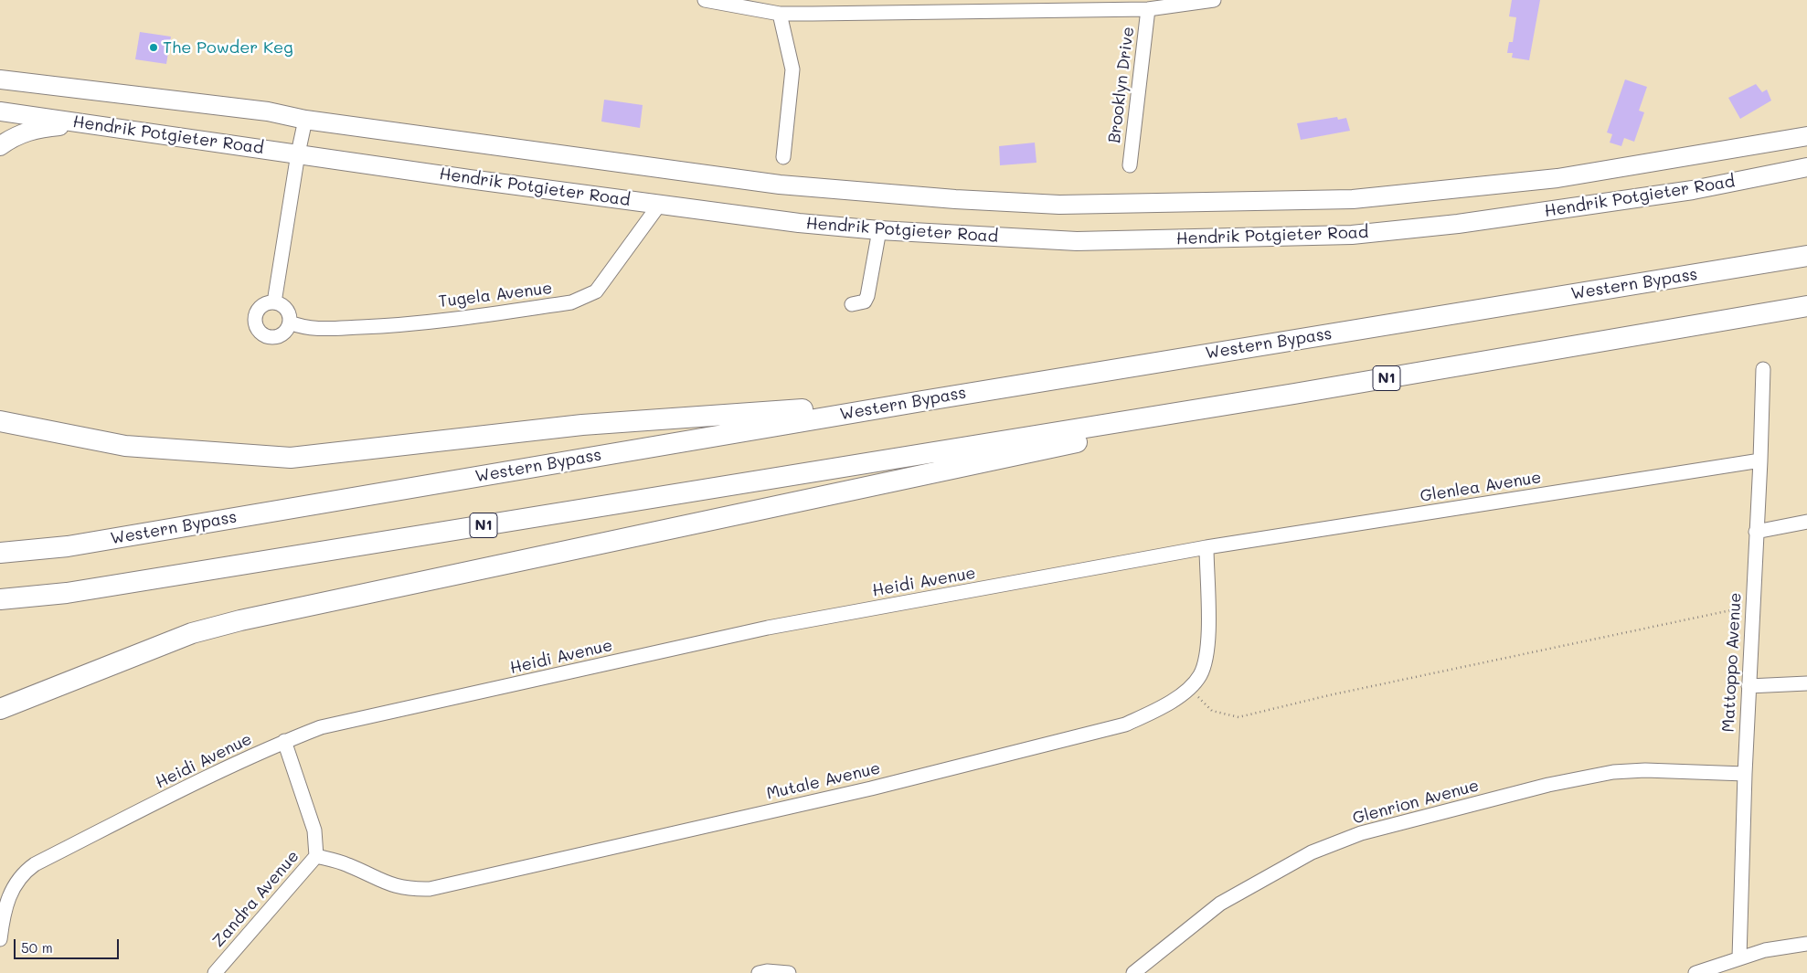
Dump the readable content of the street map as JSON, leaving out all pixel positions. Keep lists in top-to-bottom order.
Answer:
{
  "streets": {
    "highway": ["Western Bypass", "N1"],
    "main road": ["Hendrik Potgieter Road"],
    "street": [
      "Brooklyn Drive",
      "Tugela Avenue",
      "Glenlea Avenue",
      "Heidi Avenue",
      "Mattoppo Avenue",
      "Mutale Avenue",
      "Glenrion Avenue",
      "Zandra Avenue"
    ]
  },
  "crossings": [
    ["Hendrik Potgieter Road", "Tugela Avenue"],
    ["Glenlea Avenue", "Heidi Avenue"],
    ["Glenlea Avenue", "Mattoppo Avenue"],
    ["Glenlea Avenue", "Mutale Avenue"],
    ["Heidi Avenue", "Mutale Avenue"],
    ["Heidi Avenue", "Zandra Avenue"],
    ["Mattoppo Avenue", "Glenrion Avenue"],
    ["Mutale Avenue", "Zandra Avenue"]
  ],
  "places": ["The Powder Keg"],
  "scale_bar": "50 m"
}
